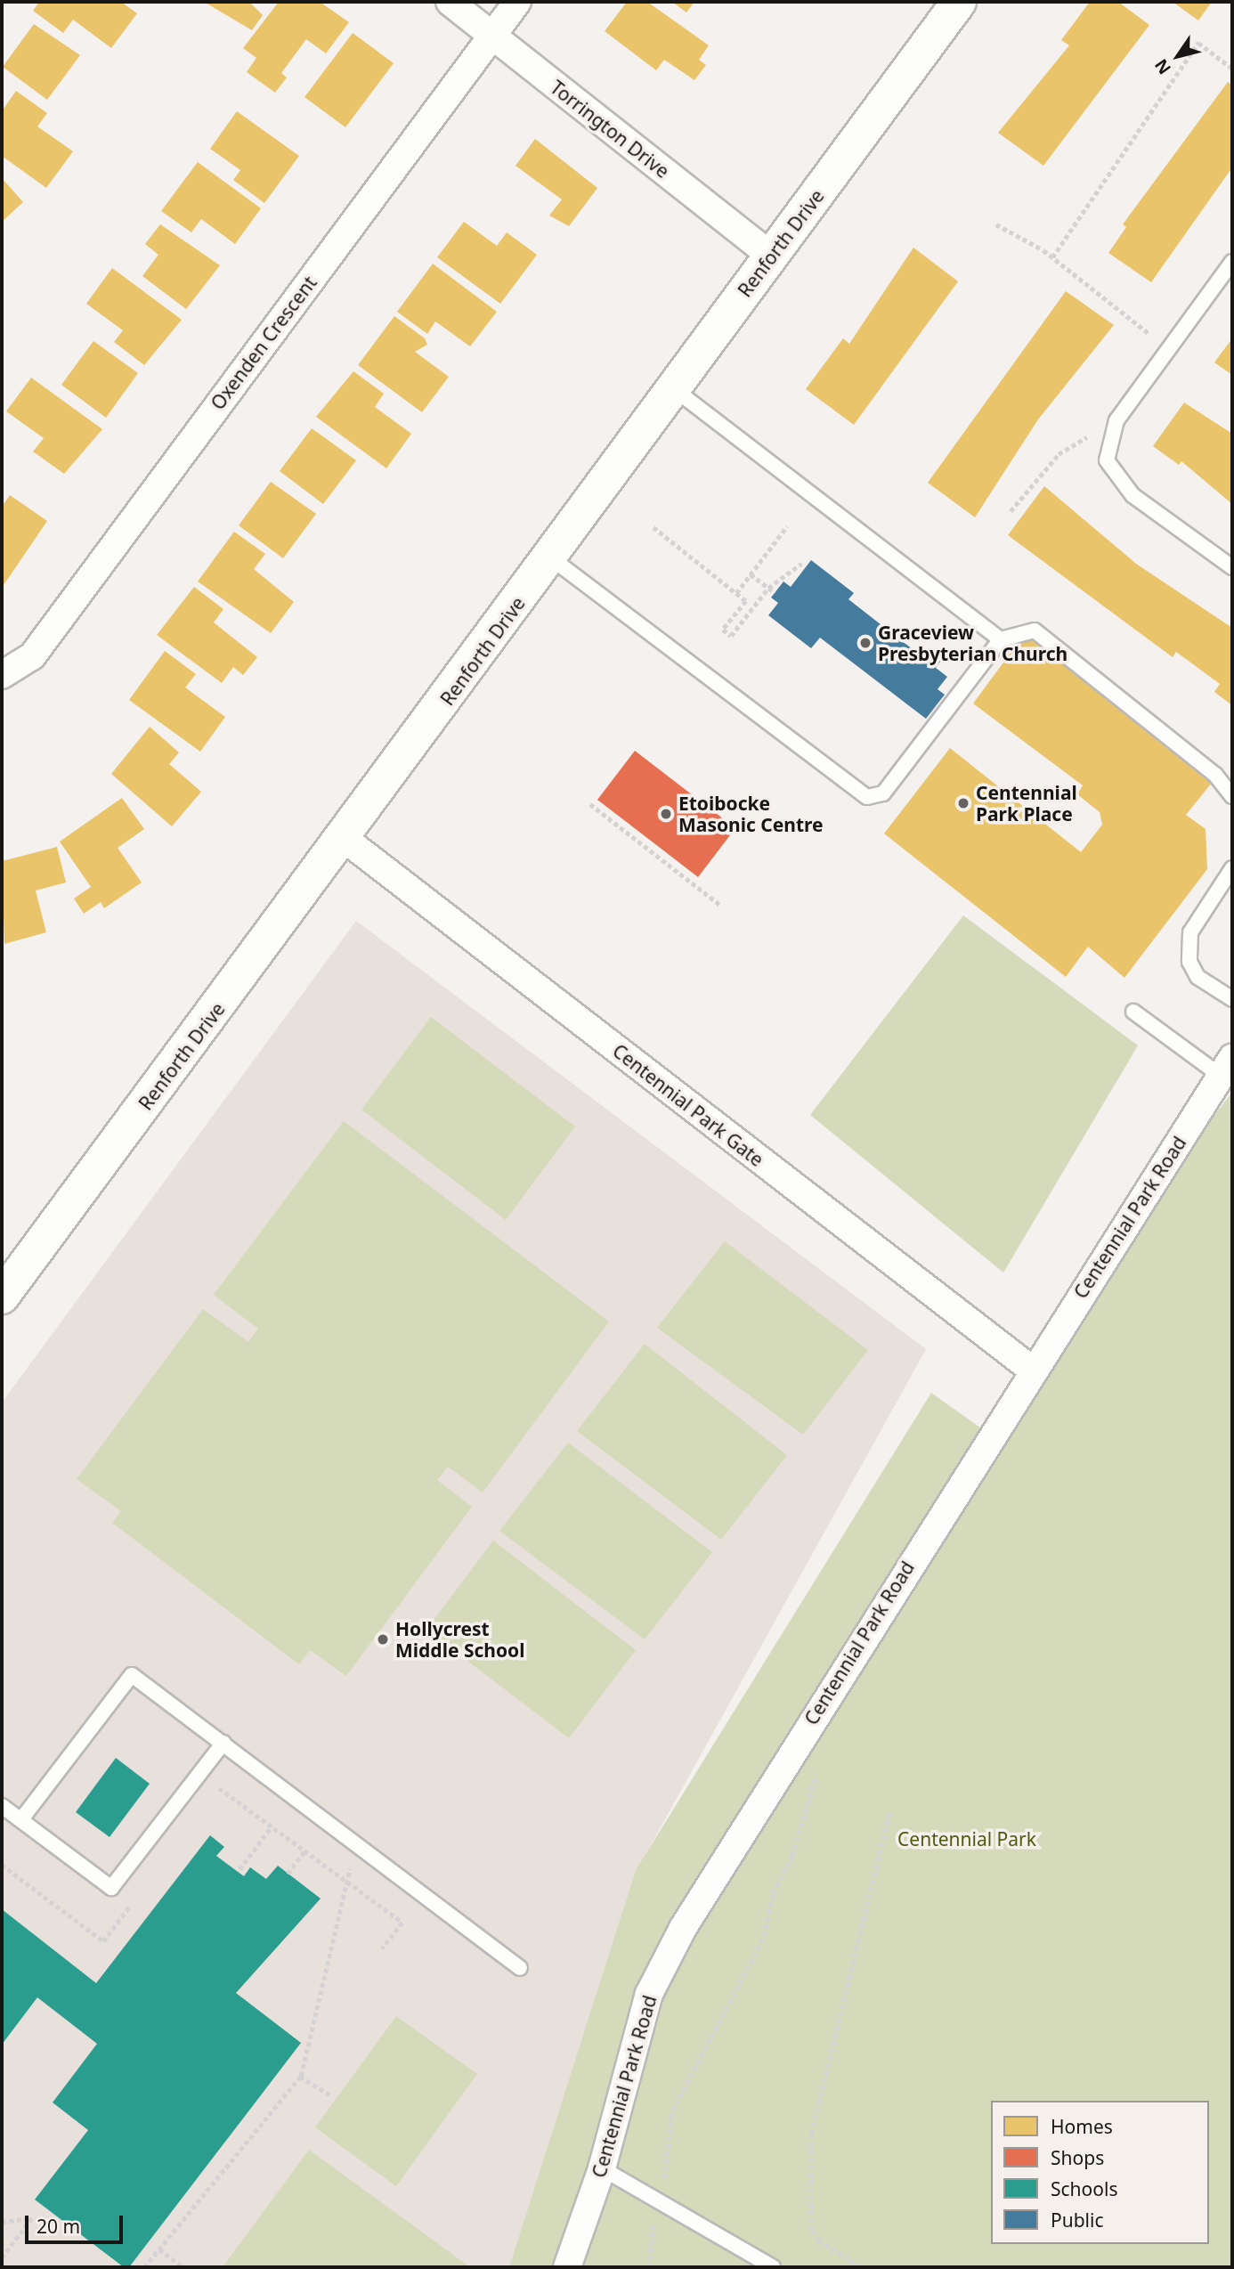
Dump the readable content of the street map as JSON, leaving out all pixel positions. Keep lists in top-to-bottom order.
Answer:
{
  "streets": {
    "main road": ["Renforth Drive"],
    "street": [
      "Torrington Drive",
      "Oxenden Crescent",
      "Centennial Park Gate",
      "Centennial Park Road"
    ]
  },
  "crossings": [
    ["Torrington Drive", "Renforth Drive"],
    ["Torrington Drive", "Oxenden Crescent"],
    ["Renforth Drive", "Centennial Park Gate"],
    ["Centennial Park Gate", "Centennial Park Road"]
  ],
  "parks": ["Centennial Park"],
  "places": [
    "Graceview Presbyterian Church",
    "Centennial Park Place",
    "Etoibocke Masonic Centre",
    "Hollycrest Middle School"
  ],
  "legend": [
    "Homes",
    "Shops",
    "Schools",
    "Public"
  ],
  "scale_bar": "20 m",
  "north": "bottom left"
}
